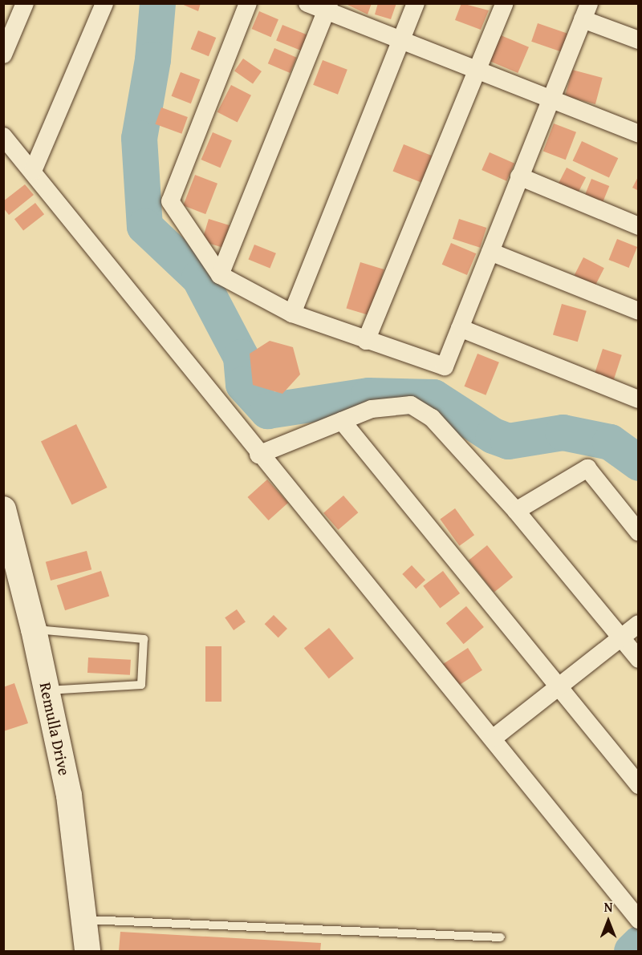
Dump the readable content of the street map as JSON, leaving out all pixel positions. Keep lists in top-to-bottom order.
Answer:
{
  "streets": {
    "main road": ["Remulla Drive"]
  },
  "north": "top"
}
